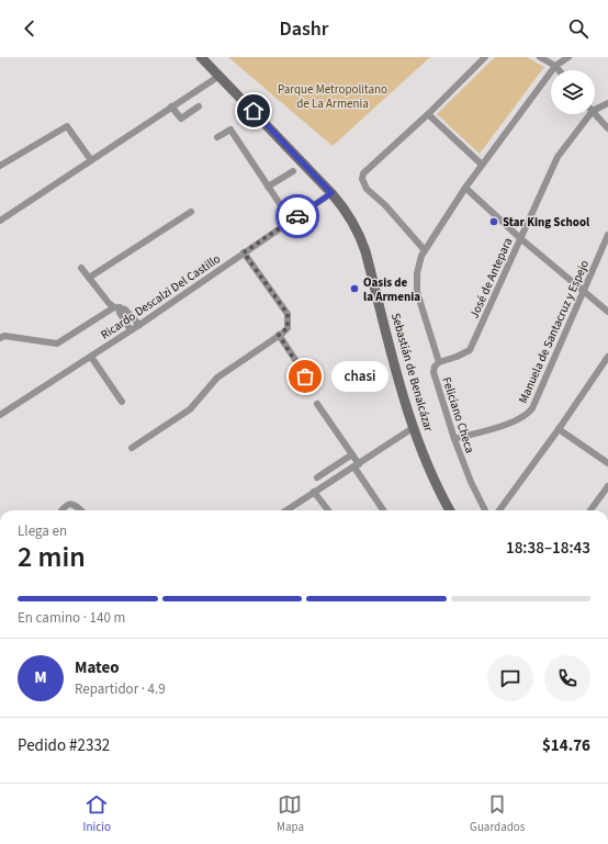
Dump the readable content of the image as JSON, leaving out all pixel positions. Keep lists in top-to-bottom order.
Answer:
{
  "streets": {
    "main road": ["Sebastián de Benalcázar"],
    "street": [
      "José de Antepara",
      "Ricardo Descalzi Del Castillo",
      "Manuela de Santacruz y Espejo",
      "Feliciano Checa"
    ]
  },
  "crossings": [
    ["José de Antepara", "Feliciano Checa"],
    ["Ricardo Descalzi Del Castillo", "Sebastián de Benalcázar"],
    ["Manuela de Santacruz y Espejo", "Feliciano Checa"]
  ],
  "parks": ["Parque Metropolitano de La Armenia"],
  "places": ["Star King School", "Oasis de la Armenia", "chasi"],
  "page": {
    "header": "Dashr",
    "bubble": "chasi",
    "heading": ["2 min", "Llega en", "18:38–18:43"],
    "panel": [
      "Mateo",
      "Repartidor · 4.9",
      "Pedido #2332",
      "$14.76"
    ],
    "bar": "En camino · 140 m",
    "round": "M",
    "tabs": ["Inicio", "Mapa", "Guardados"]
  }
}
